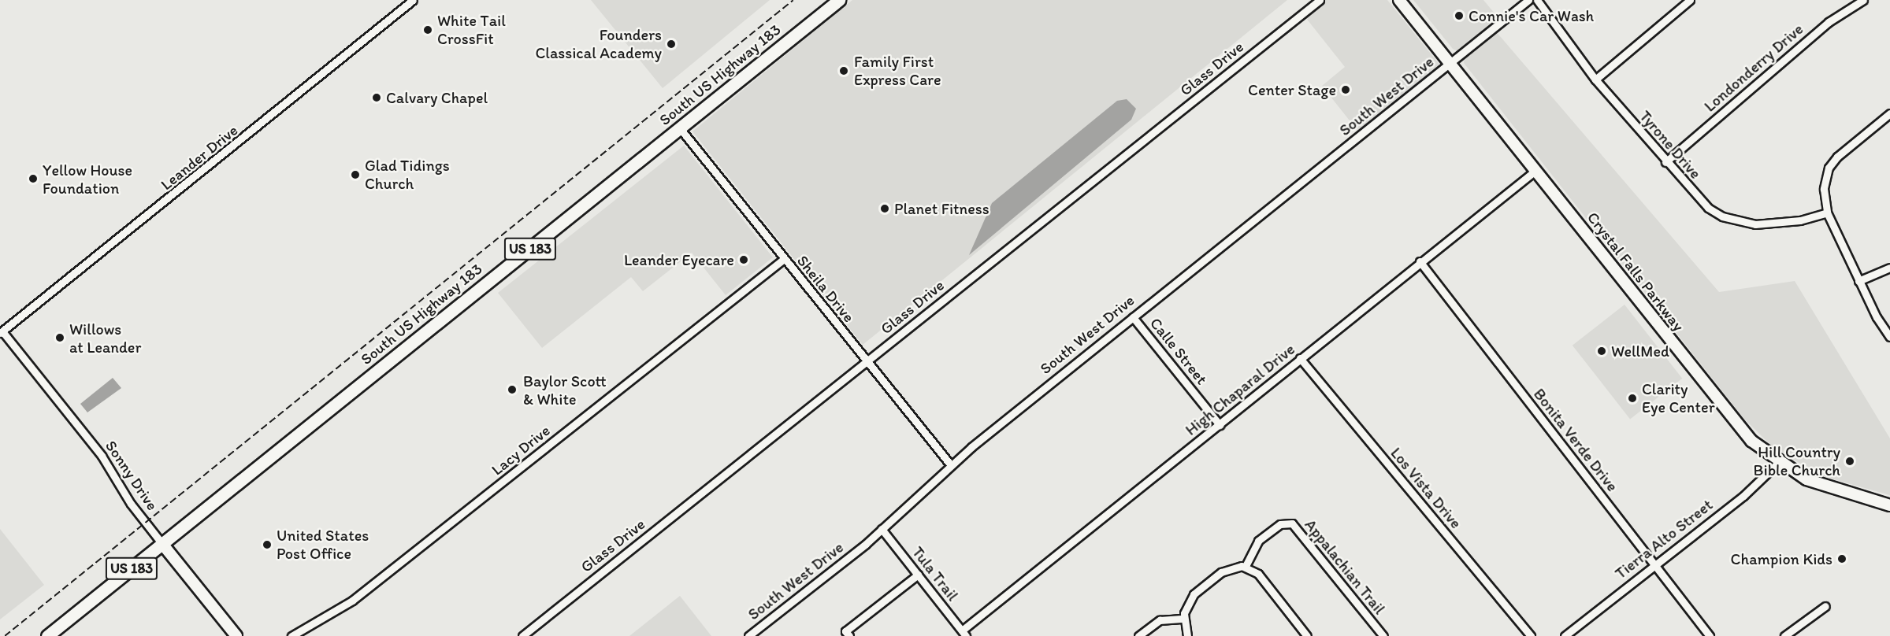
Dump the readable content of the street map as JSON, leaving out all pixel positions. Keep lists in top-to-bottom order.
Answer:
{
  "streets": {
    "main road": [
      "South US Highway 183",
      "US 183",
      "Crystal Falls Parkway",
      "Sonny Drive"
    ],
    "street": [
      "Londonderry Drive",
      "Glass Drive",
      "South West Drive",
      "Tyrone Drive",
      "Leander Drive",
      "Sheila Drive",
      "Calle Street",
      "High Chaparal Drive",
      "Bonita Verde Drive",
      "Lacy Drive",
      "Los Vista Drive",
      "Tierra Alto Street",
      "Appalachian Trail",
      "Tula Trail"
    ]
  },
  "crossings": [
    ["Londonderry Drive", "Tyrone Drive"],
    ["Glass Drive", "Sheila Drive"],
    ["South US Highway 183", "Sheila Drive"],
    ["South US Highway 183", "Sonny Drive"],
    ["South West Drive", "Crystal Falls Parkway"],
    ["South West Drive", "Sheila Drive"],
    ["South West Drive", "Calle Street"],
    ["South West Drive", "Tula Trail"],
    ["Leander Drive", "Sonny Drive"],
    ["Crystal Falls Parkway", "High Chaparal Drive"],
    ["Crystal Falls Parkway", "Tierra Alto Street"],
    ["Sheila Drive", "Lacy Drive"],
    ["Calle Street", "High Chaparal Drive"],
    ["High Chaparal Drive", "Bonita Verde Drive"],
    ["High Chaparal Drive", "Los Vista Drive"],
    ["High Chaparal Drive", "Tula Trail"],
    ["Bonita Verde Drive", "Tierra Alto Street"]
  ],
  "places": [
    "Connie's Car Wash",
    "White Tail CrossFit",
    "Founders Classical Academy",
    "Family First Express Care",
    "Center Stage",
    "Calvary Chapel",
    "Glad Tidings Church",
    "Yellow House Foundation",
    "Planet Fitness",
    "Leander Eyecare",
    "Willows at Leander",
    "WellMed",
    "Baylor Scott & White",
    "Clarity Eye Center",
    "Hill Country Bible Church",
    "United States Post Office",
    "Champion Kids"
  ]
}
